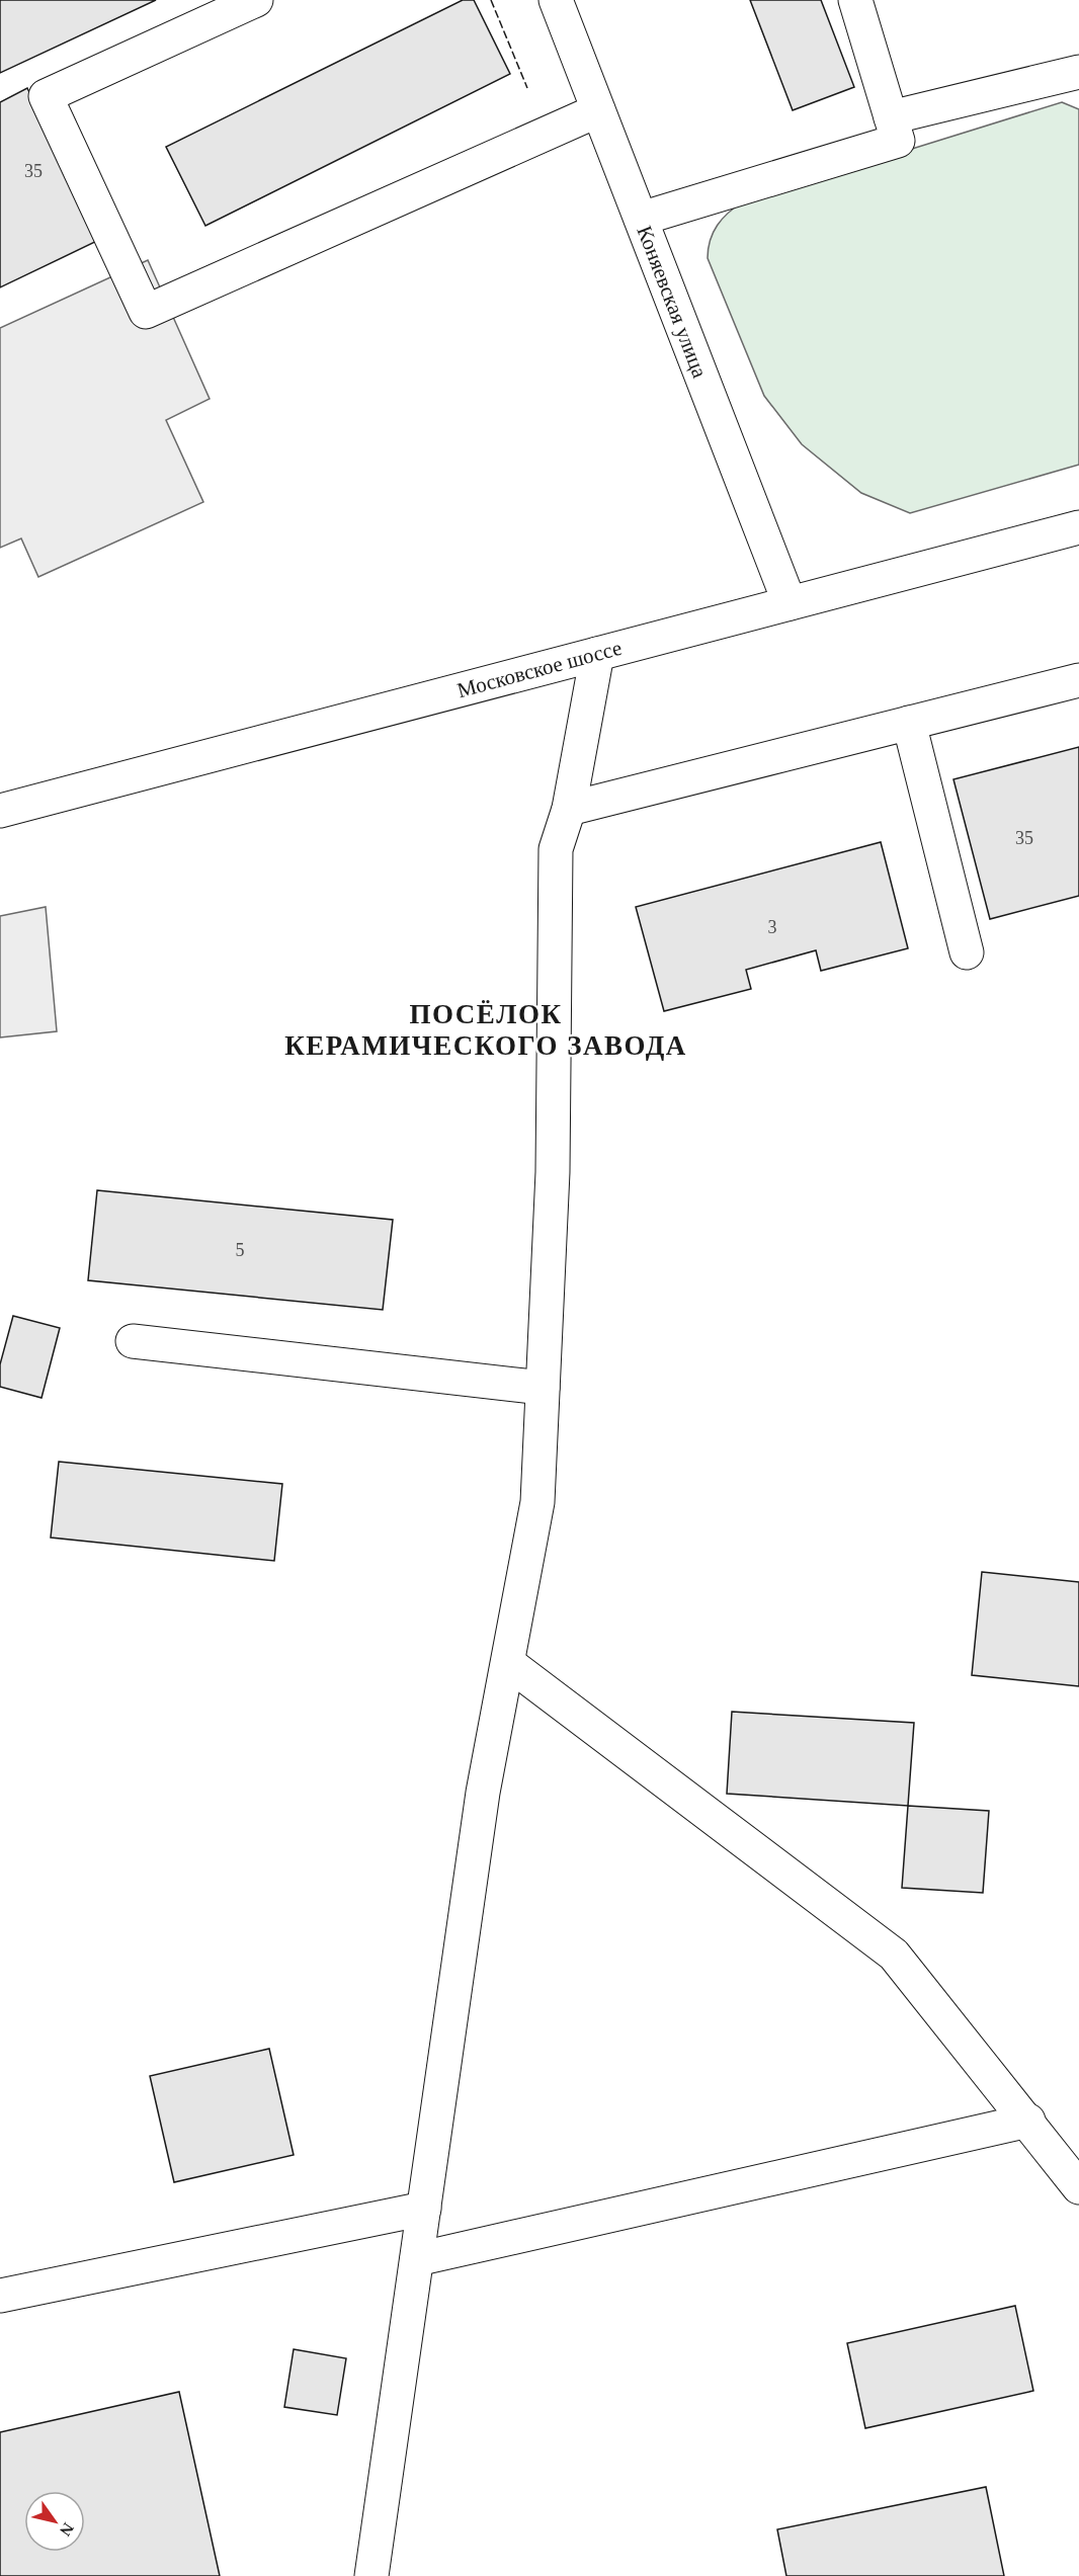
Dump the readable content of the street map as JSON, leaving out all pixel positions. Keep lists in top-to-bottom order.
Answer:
{
  "streets": {
    "main road": ["Коняевская улица", "Московское шоссе"]
  },
  "crossings": [
    ["Коняевская улица", "Московское шоссе"]
  ],
  "districts": ["ПОСЁЛОК КЕРАМИЧЕСКОГО ЗАВОДА"],
  "house_numbers": [
    "35",
    "35",
    "3",
    "5"
  ],
  "north": "bottom right"
}
